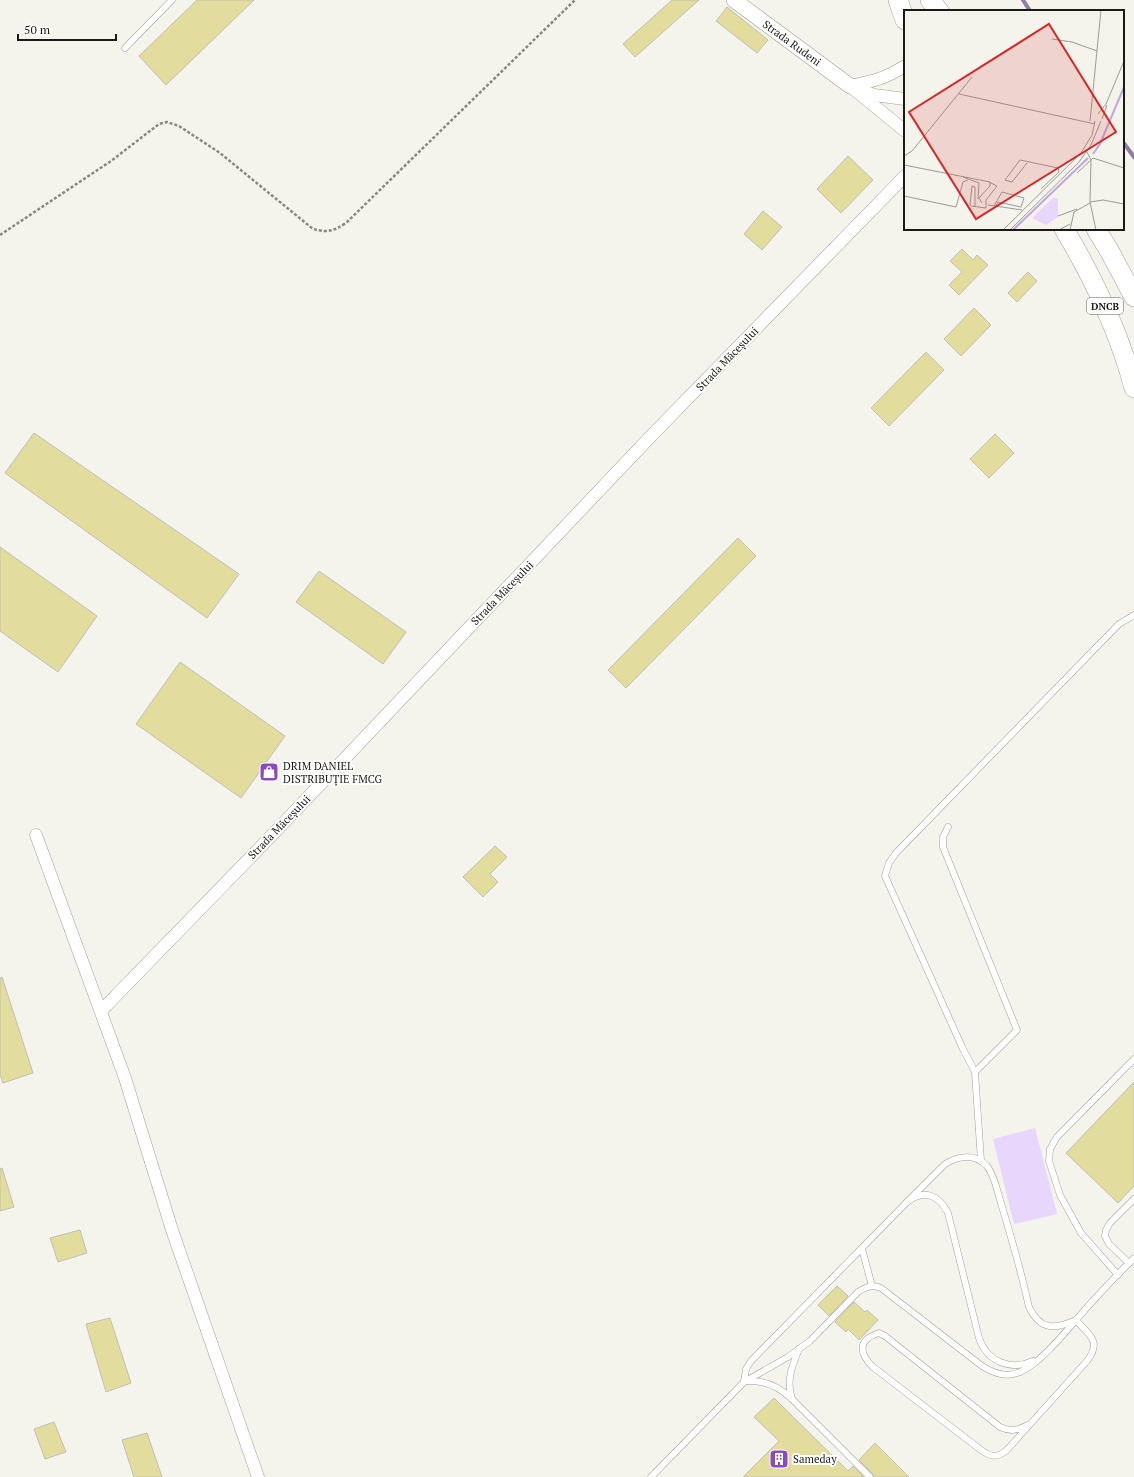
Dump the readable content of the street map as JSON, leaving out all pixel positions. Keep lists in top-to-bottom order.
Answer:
{
  "streets": {
    "main road": ["DNCB"],
    "street": ["Strada Rudeni", "Strada Măceșului"]
  },
  "places": {
    "shop": ["DRIM DANIEL DISTRIBUȚIE FMCG"],
    "building": ["Sameday"]
  },
  "scale_bar": "50 m"
}
